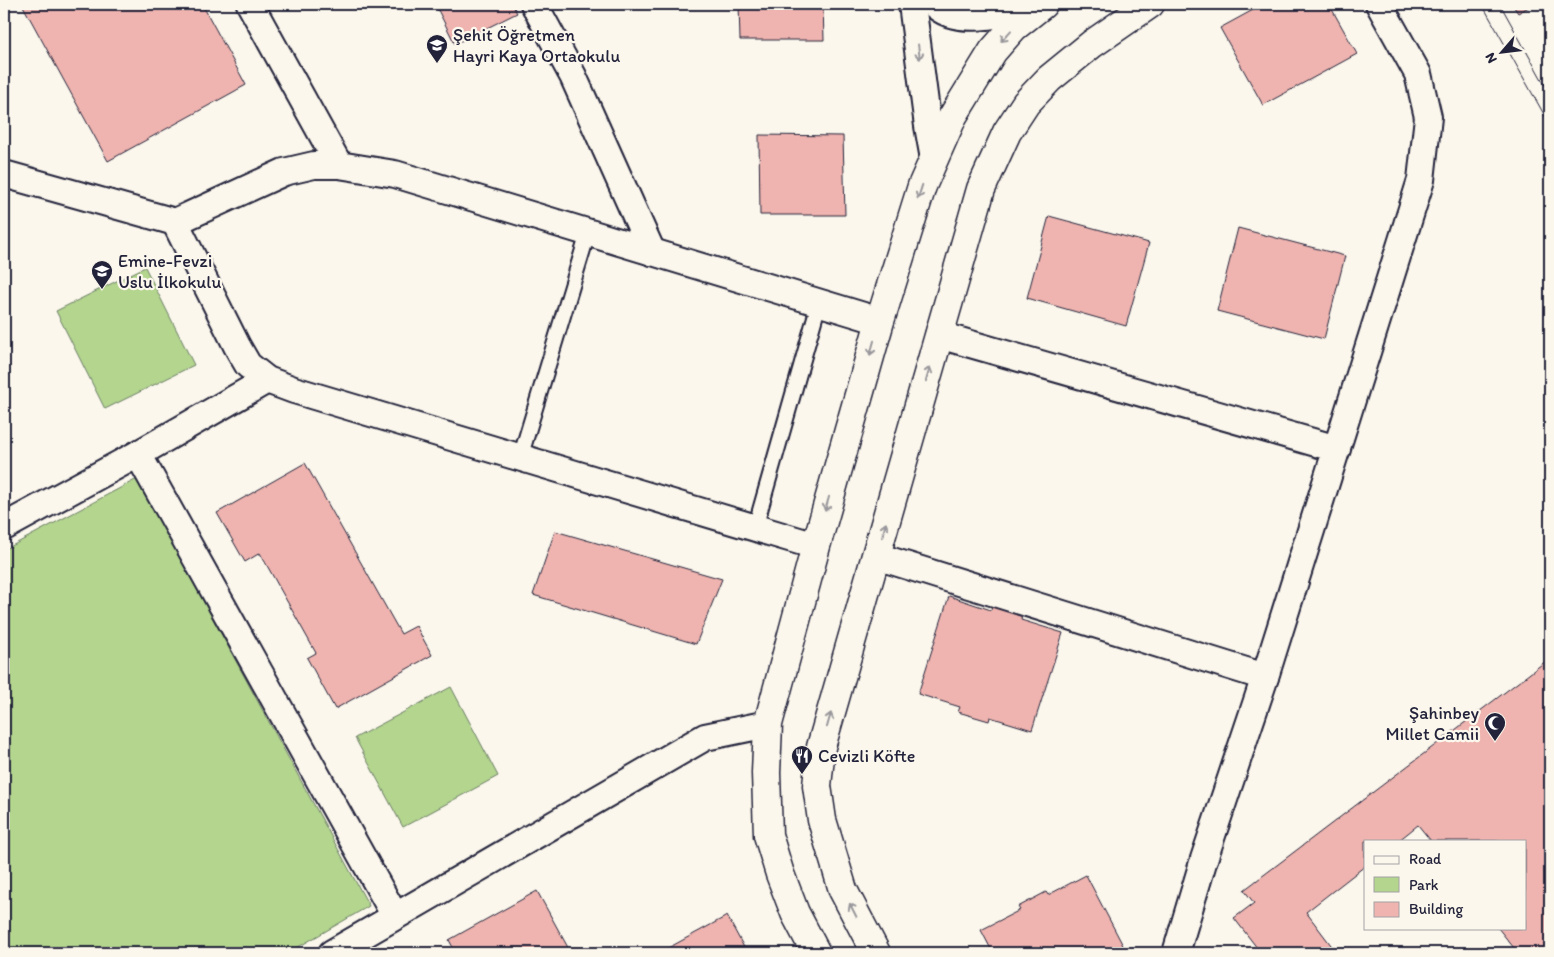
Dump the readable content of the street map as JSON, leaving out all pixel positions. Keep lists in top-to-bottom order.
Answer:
{
  "places": {
    "school or university": ["Şehit Öğretmen Hayri Kaya Ortaokulu", "Emine-Fevzi Uslu İlkokulu"],
    "mosque": ["Şahinbey Millet Camii"],
    "restaurant": ["Cevizli Köfte"]
  },
  "legend": ["Road", "Park", "Building"],
  "north": "bottom left"
}
